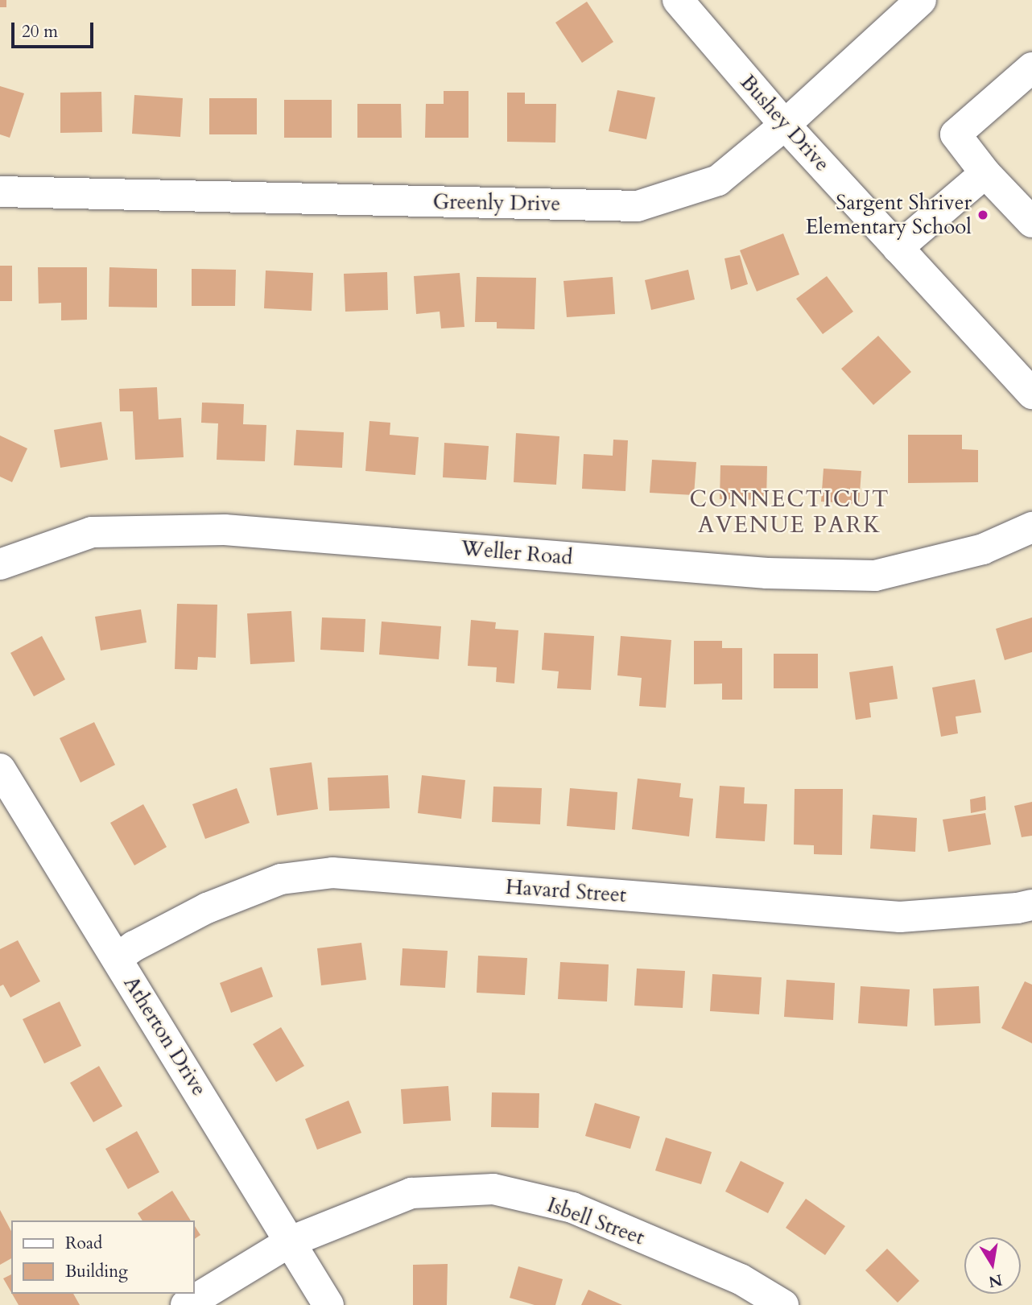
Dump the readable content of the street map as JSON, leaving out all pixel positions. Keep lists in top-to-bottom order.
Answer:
{
  "streets": {
    "street": [
      "Bushey Drive",
      "Greenly Drive",
      "Weller Road",
      "Havard Street",
      "Atherton Drive",
      "Isbell Street"
    ]
  },
  "crossings": [
    ["Bushey Drive", "Greenly Drive"],
    ["Havard Street", "Atherton Drive"],
    ["Atherton Drive", "Isbell Street"]
  ],
  "districts": ["CONNECTICUT AVENUE PARK"],
  "places": ["Sargent Shriver Elementary School"],
  "legend": ["Road", "Building"],
  "scale_bar": "20 m",
  "north": "bottom"
}
